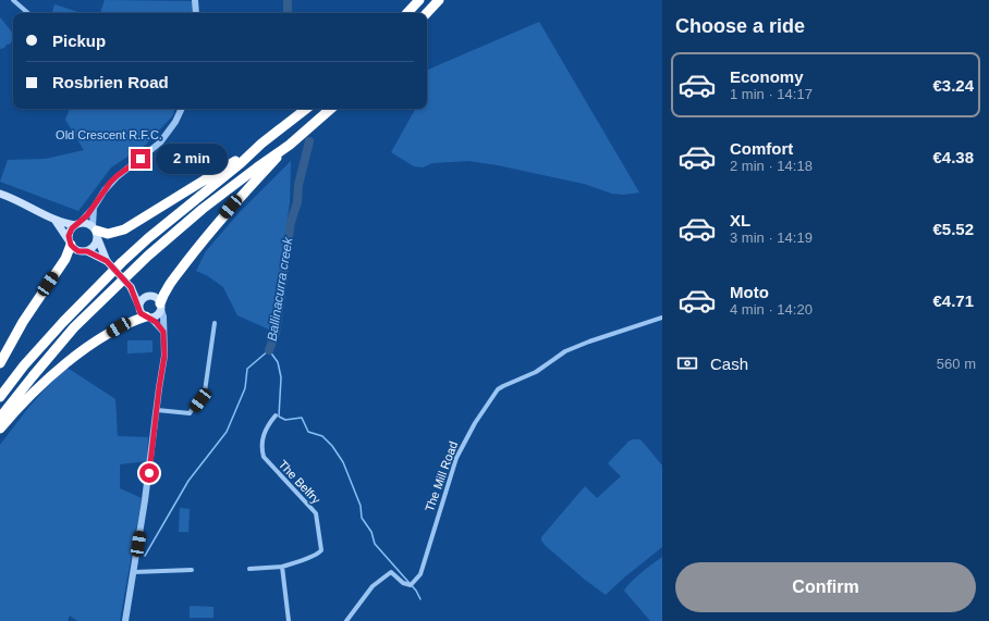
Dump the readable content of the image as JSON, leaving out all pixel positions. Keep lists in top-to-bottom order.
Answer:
{
  "streets": {
    "street": ["The Mill Road", "The Belfry"]
  },
  "water": ["Ballinacurra creek"],
  "parks": ["Old Crescent R.F.C."],
  "page": {
    "heading": "Choose a ride",
    "banner": ["Pickup", "Rosbrien Road"],
    "list": [
      {
        "name": "Economy",
        "note": "1 min · 14:17",
        "value": "€3.24"
      },
      {
        "name": "Comfort",
        "note": "2 min · 14:18",
        "value": "€4.38"
      },
      {
        "name": "XL",
        "note": "3 min · 14:19",
        "value": "€5.52"
      },
      {
        "name": "Moto",
        "note": "4 min · 14:20",
        "value": "€4.71"
      }
    ],
    "bubble": "2 min",
    "pay": ["Cash", "560 m"],
    "buttons": "Confirm"
  }
}
